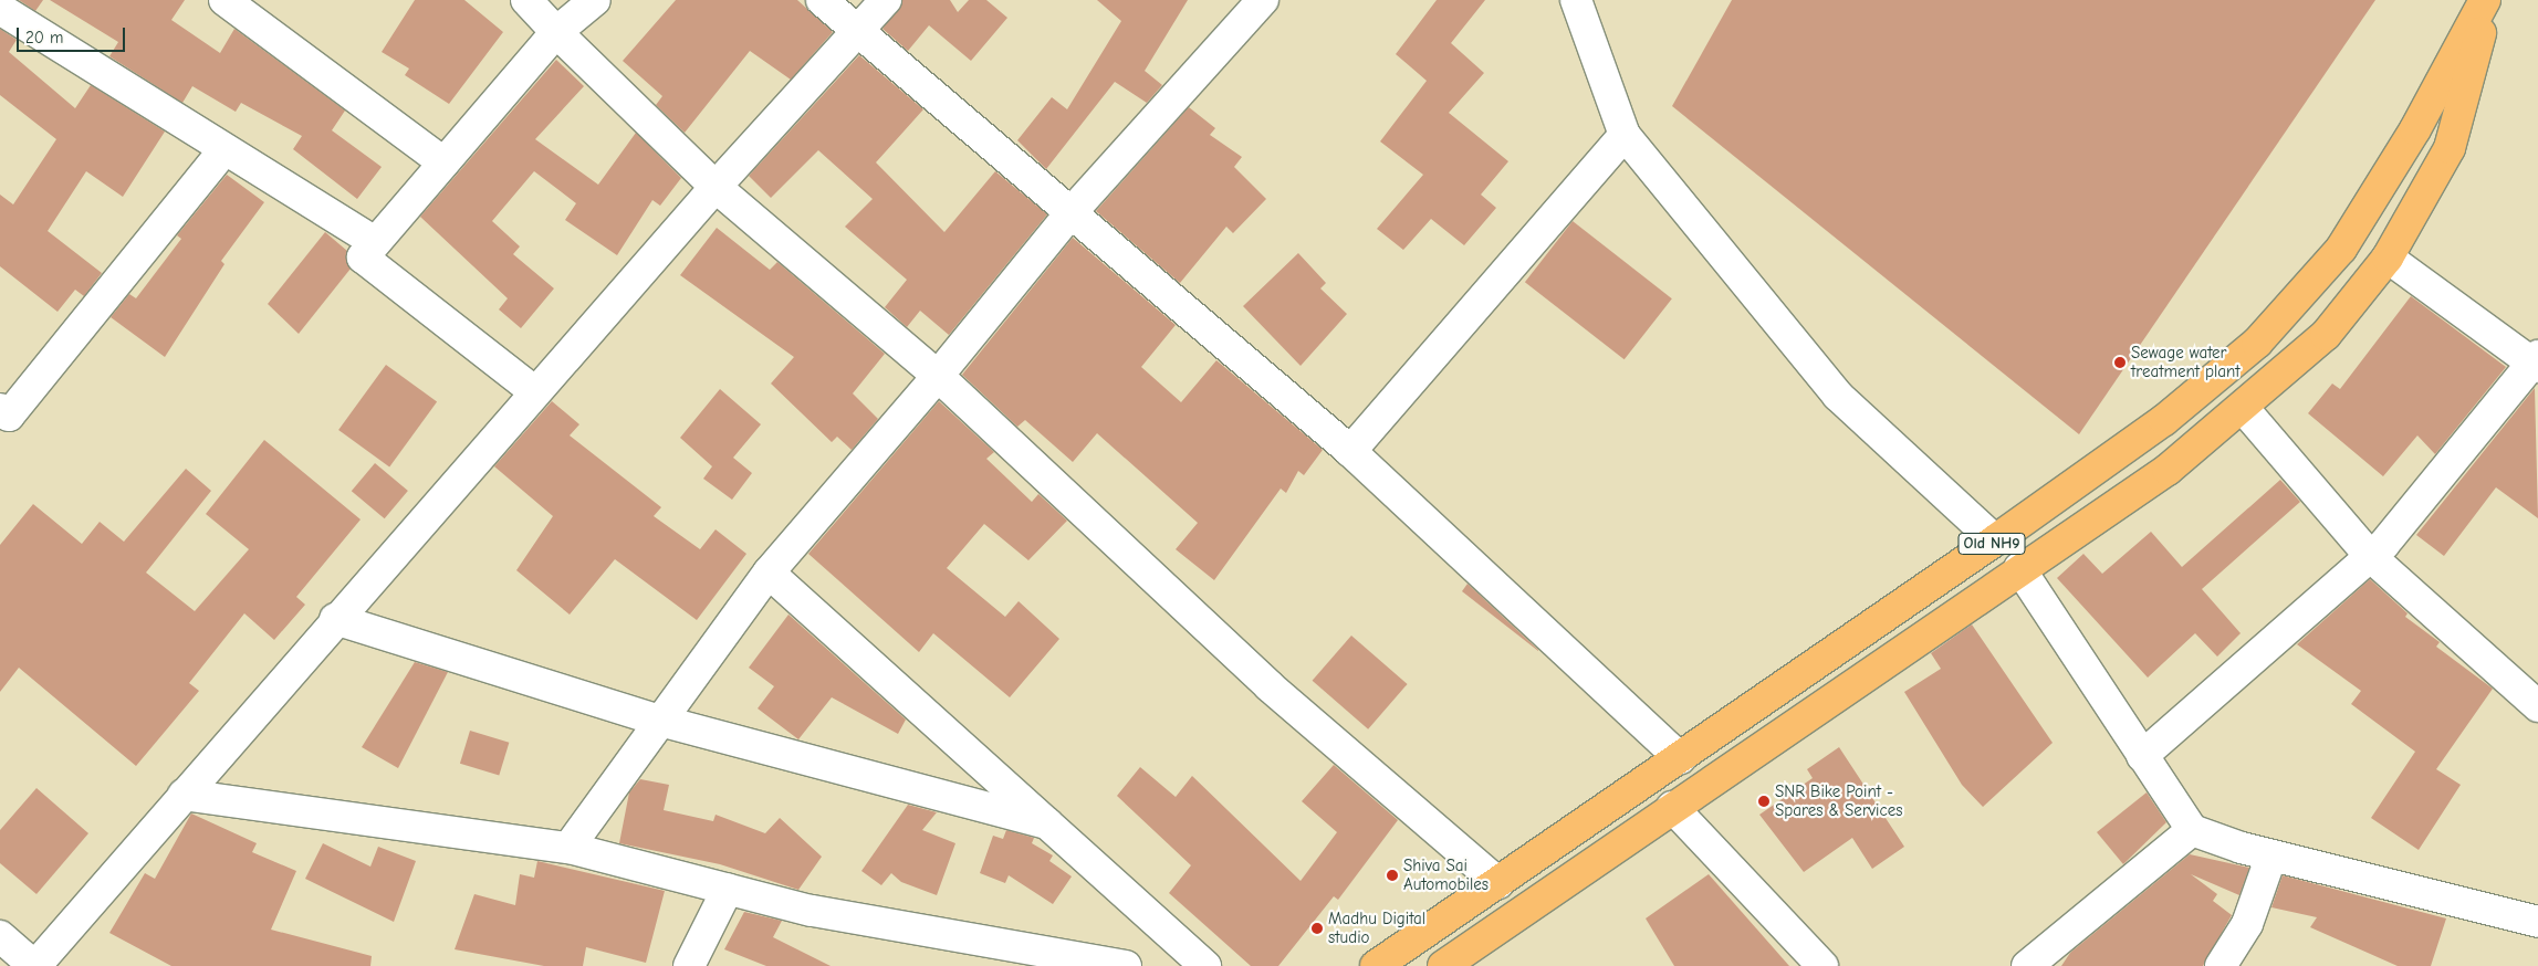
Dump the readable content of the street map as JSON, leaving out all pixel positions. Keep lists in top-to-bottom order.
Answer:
{
  "streets": {
    "main road": ["Old NH9"]
  },
  "places": [
    "Sewage water treatment plant",
    "SNR Bike Point - Spares & Services",
    "Shiva Sai Automobiles",
    "Madhu Digital studio"
  ],
  "scale_bar": "20 m"
}
